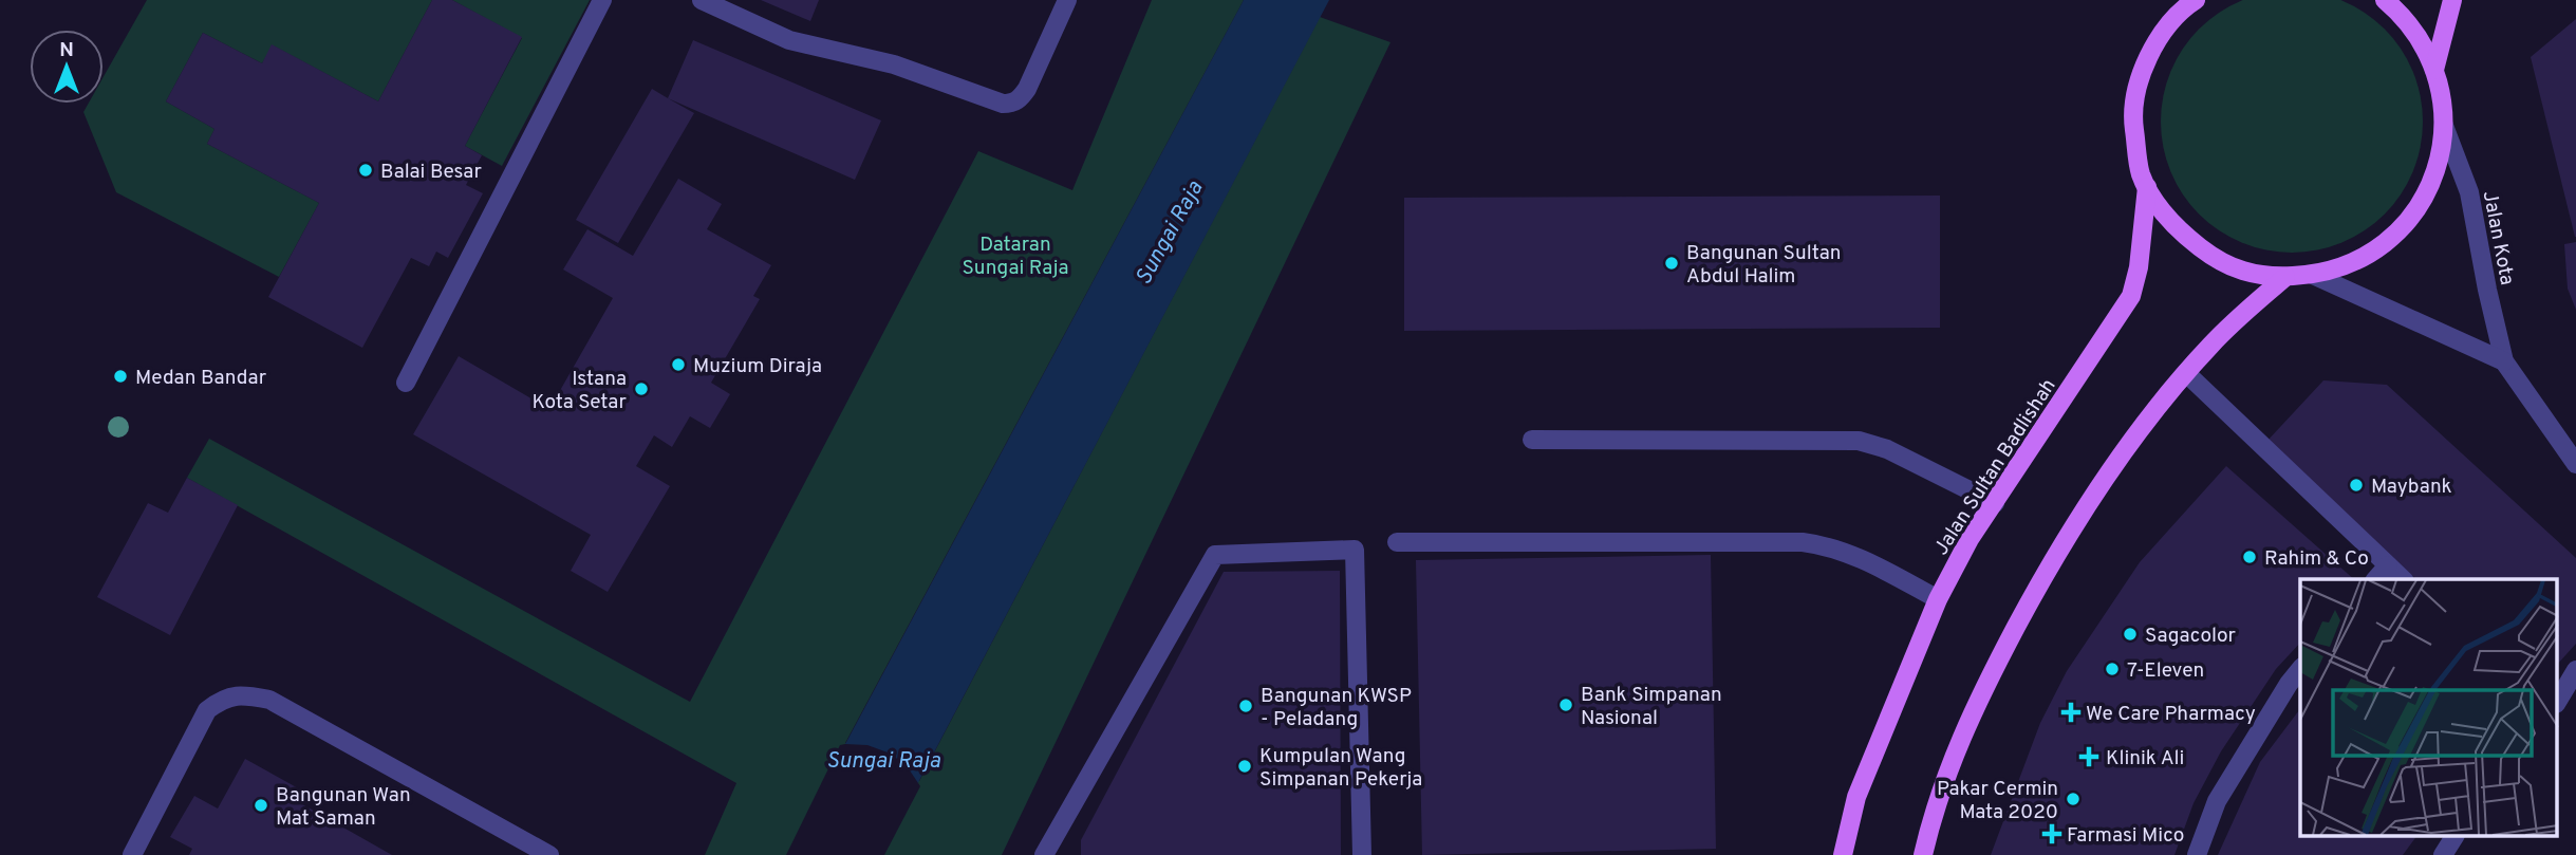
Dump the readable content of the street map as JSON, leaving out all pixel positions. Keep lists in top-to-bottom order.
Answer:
{
  "streets": {
    "main road": ["Jalan Sultan Badlishah"],
    "street": ["Jalan Kota"]
  },
  "water": ["Sungai Raja"],
  "parks": ["Dataran Sungai Raja"],
  "places": {
    "other": [
      "Balai Besar",
      "Bangunan Sultan Abdul Halim",
      "Muzium Diraja",
      "Medan Bandar",
      "Istana Kota Setar",
      "Maybank",
      "Rahim & Co",
      "Sagacolor",
      "7-Eleven",
      "Bank Simpanan Nasional",
      "Bangunan KWSP - Peladang",
      "Kumpulan Wang Simpanan Pekerja",
      "Pakar Cermin Mata 2020",
      "Bangunan Wan Mat Saman"
    ],
    "health": ["We Care Pharmacy", "Klinik Ali", "Farmasi Mico"]
  },
  "north": "top"
}
